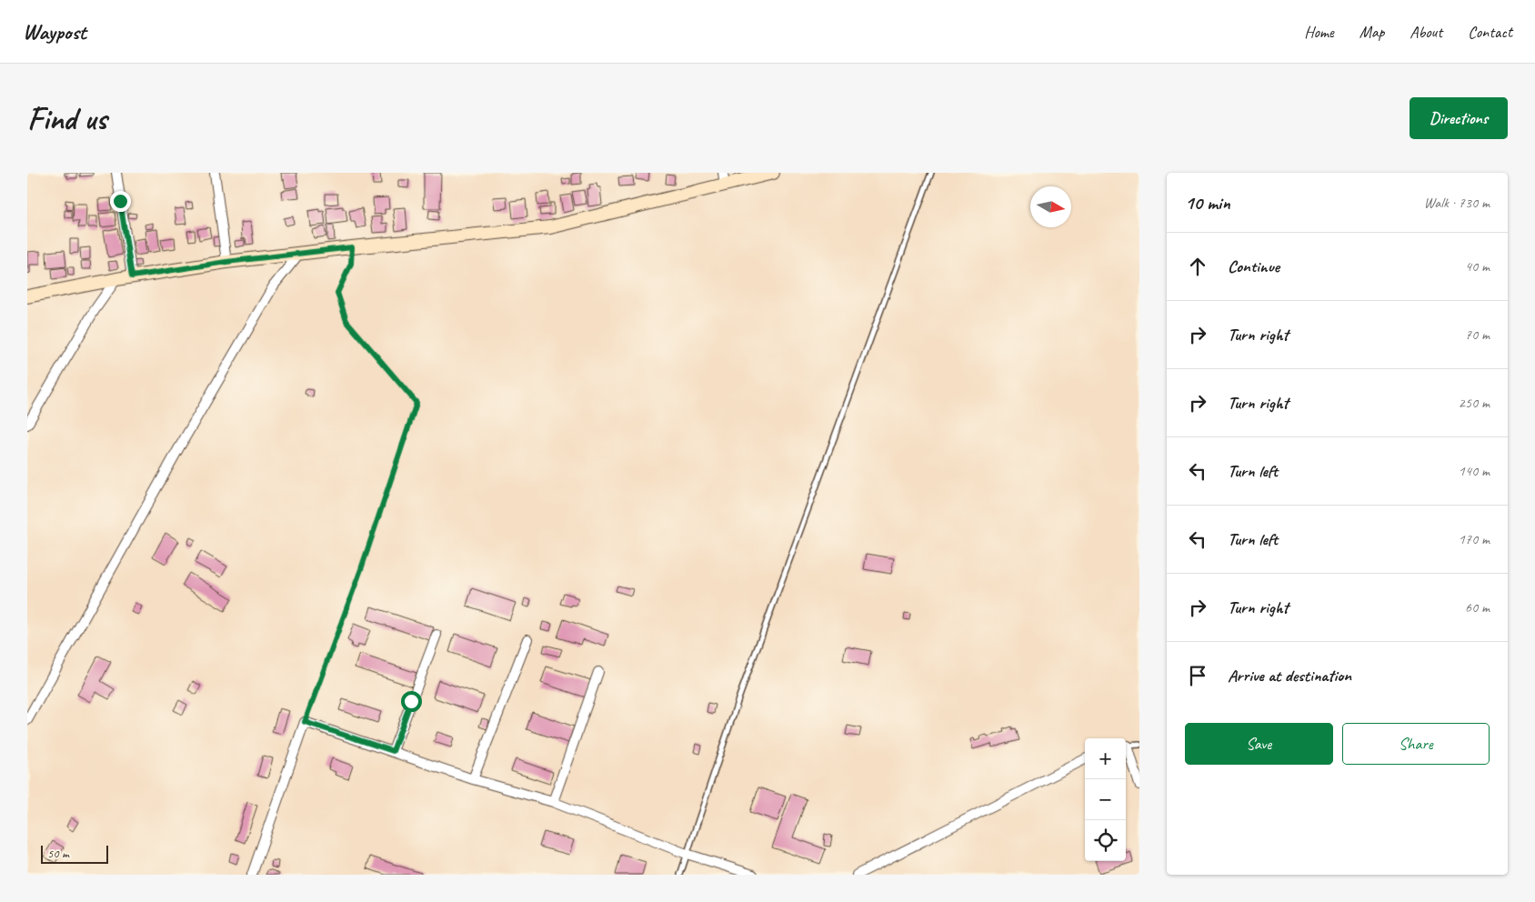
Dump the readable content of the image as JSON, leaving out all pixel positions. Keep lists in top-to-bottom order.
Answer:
{
  "scale_bar": "50 m",
  "north": "right",
  "page": {
    "header": "Waypost",
    "nav": [
      "Home",
      "Map",
      "About",
      "Contact"
    ],
    "buttons": [
      "Directions",
      ["Save", "Share"]
    ],
    "title": "Find us",
    "heading": ["10 min", "Walk · 730 m"],
    "list": [
      ["Continue", "40 m"],
      ["Turn right", "70 m"],
      ["Turn right", "250 m"],
      ["Turn left", "140 m"],
      ["Turn left", "170 m"],
      ["Turn right", "60 m"],
      "Arrive at destination"
    ],
    "map_buttons": ["+", "−"],
    "scale": "50 m"
  }
}
